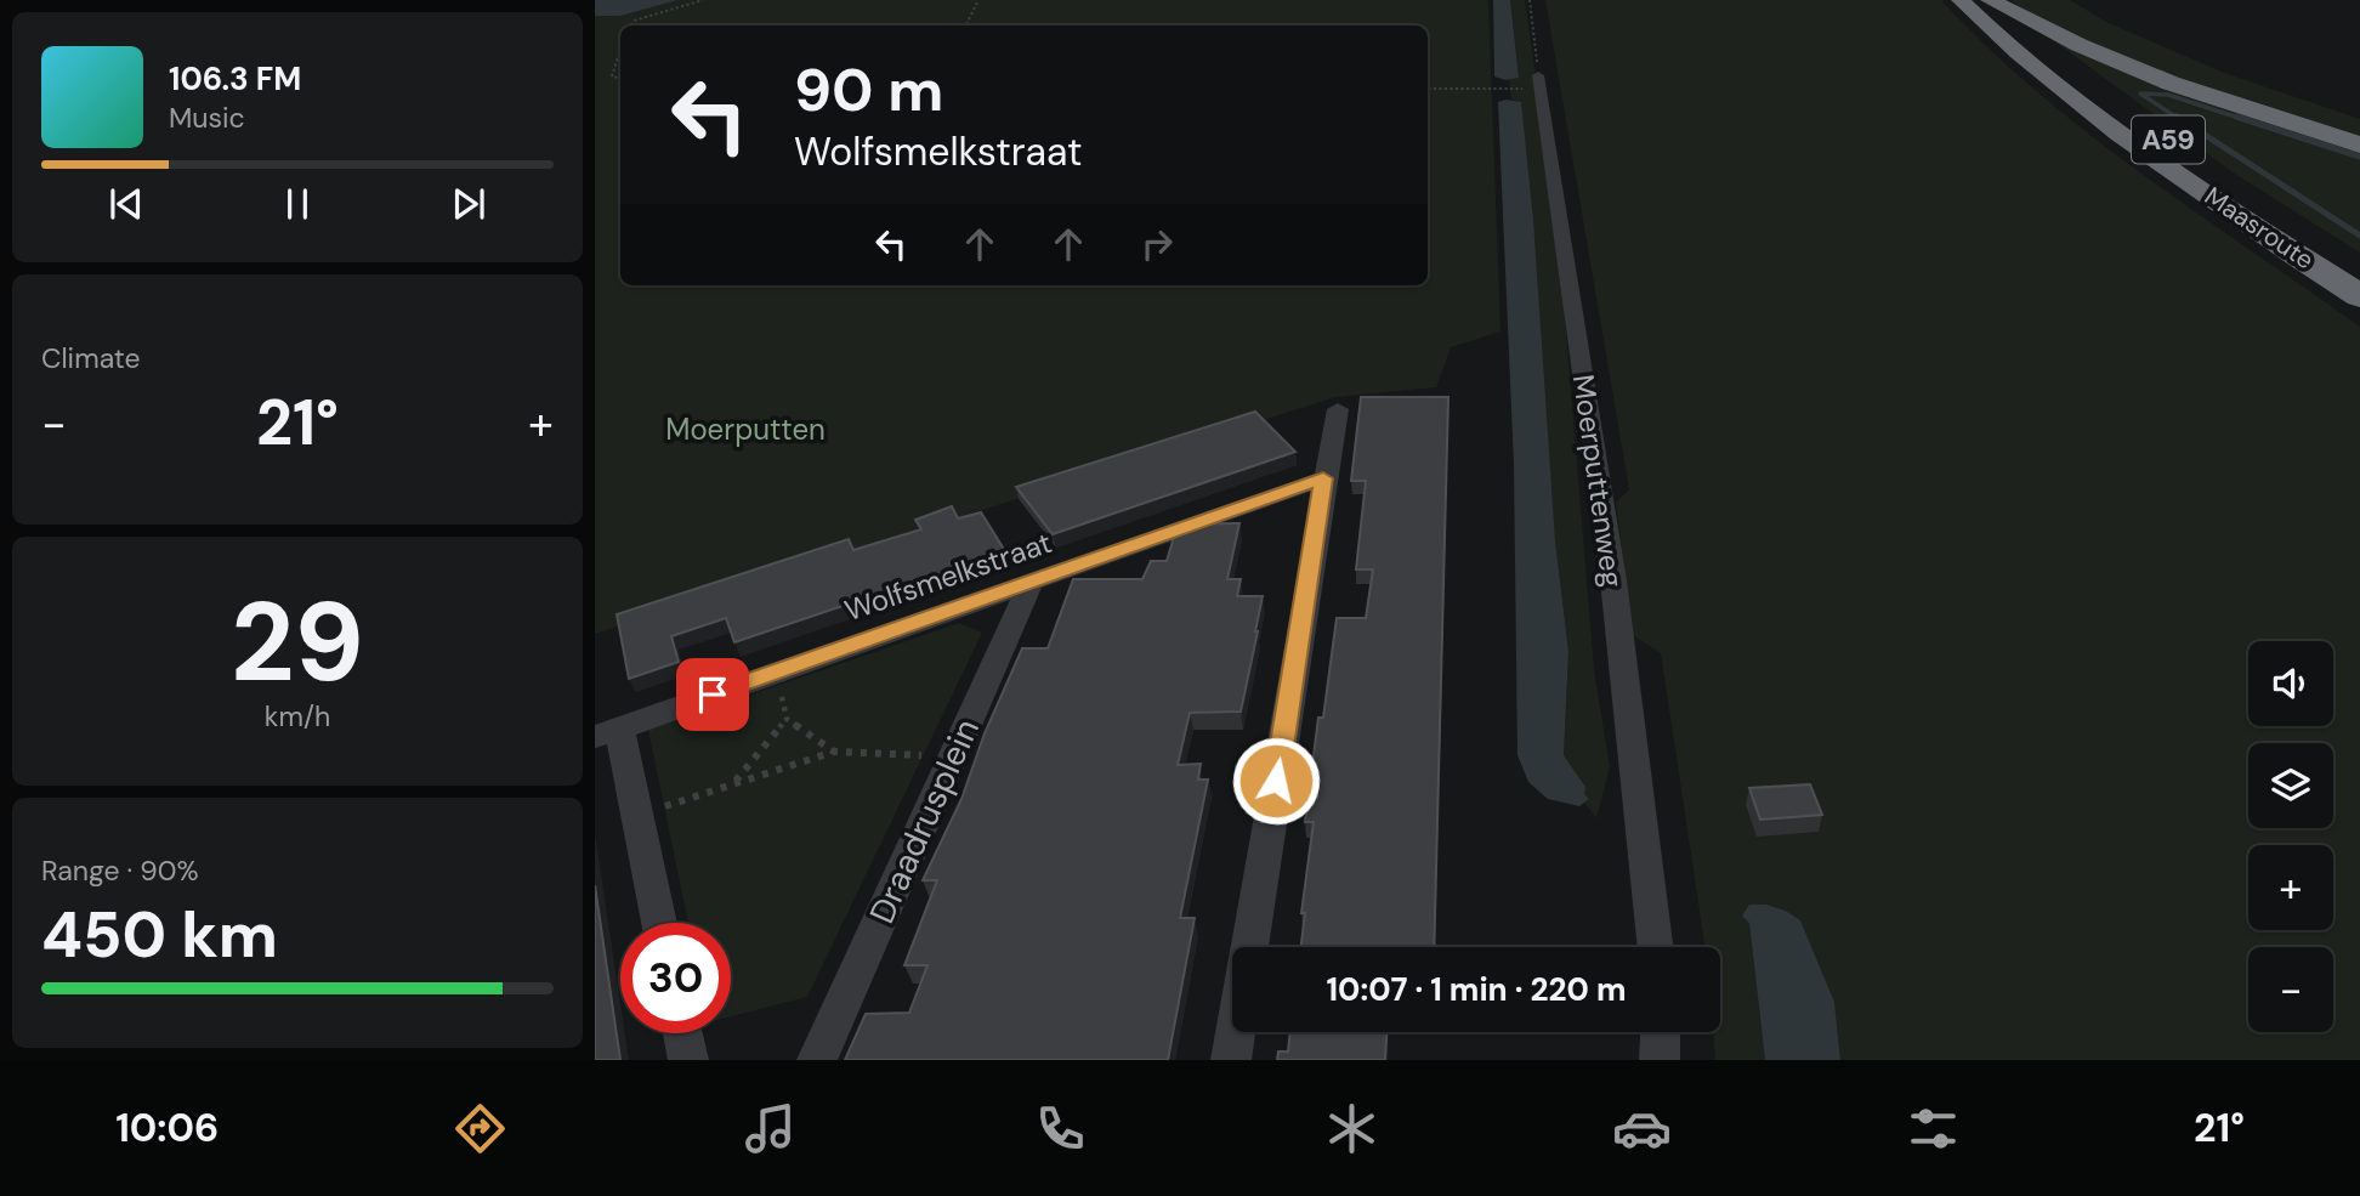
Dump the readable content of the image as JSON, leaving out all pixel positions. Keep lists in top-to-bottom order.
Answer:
{
  "streets": {
    "highway": ["A59", "Maasroute"],
    "street": ["Moerputtenweg", "Wolfsmelkstraat", "Draadrusplein"]
  },
  "crossings": [
    ["A59", "Maasroute"],
    ["Wolfsmelkstraat", "Draadrusplein"]
  ],
  "parks": ["Moerputten"],
  "page": {
    "turn": ["90 m", "Wolfsmelkstraat"],
    "song": ["106.3 FM", "Music"],
    "tile": [
      "Climate",
      ["29", "km/h"],
      ["Range · 90%", "450 km"]
    ],
    "heat": ["−", "21°", "+"],
    "map_buttons": ["+", "−"],
    "limit": "30",
    "trip": "10:07 · 1 min · 220 m",
    "tabs": ["10:06", "21°"]
  }
}
